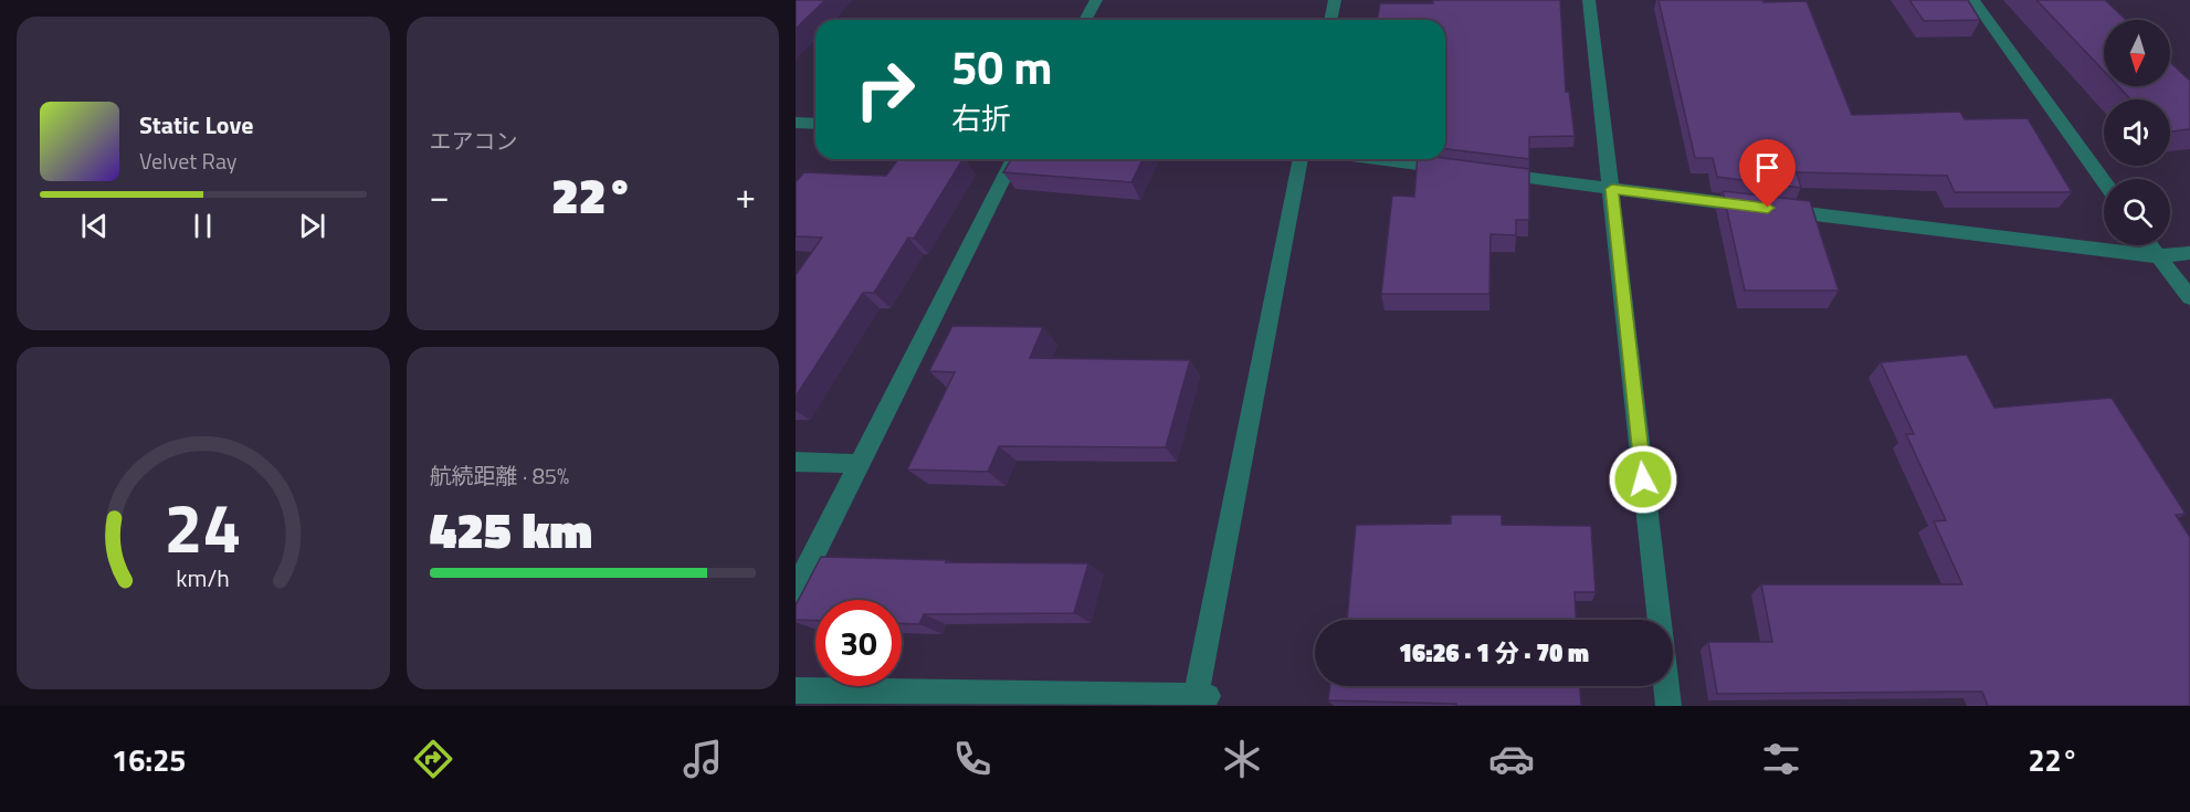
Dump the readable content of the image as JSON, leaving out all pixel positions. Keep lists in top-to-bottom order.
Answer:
{
  "north": "bottom",
  "page": {
    "tile": [
      "エアコン",
      ["航続距離 · 85%", "425 km"]
    ],
    "turn": ["50 m", "右折"],
    "song": ["Static Love", "Velvet Ray"],
    "heat": ["−", "22°", "+"],
    "limit": "30",
    "trip": "16:26 · 1 分 · 70 m",
    "tabs": ["16:25", "22°"],
    "gauge": ["24", "km/h"]
  }
}
